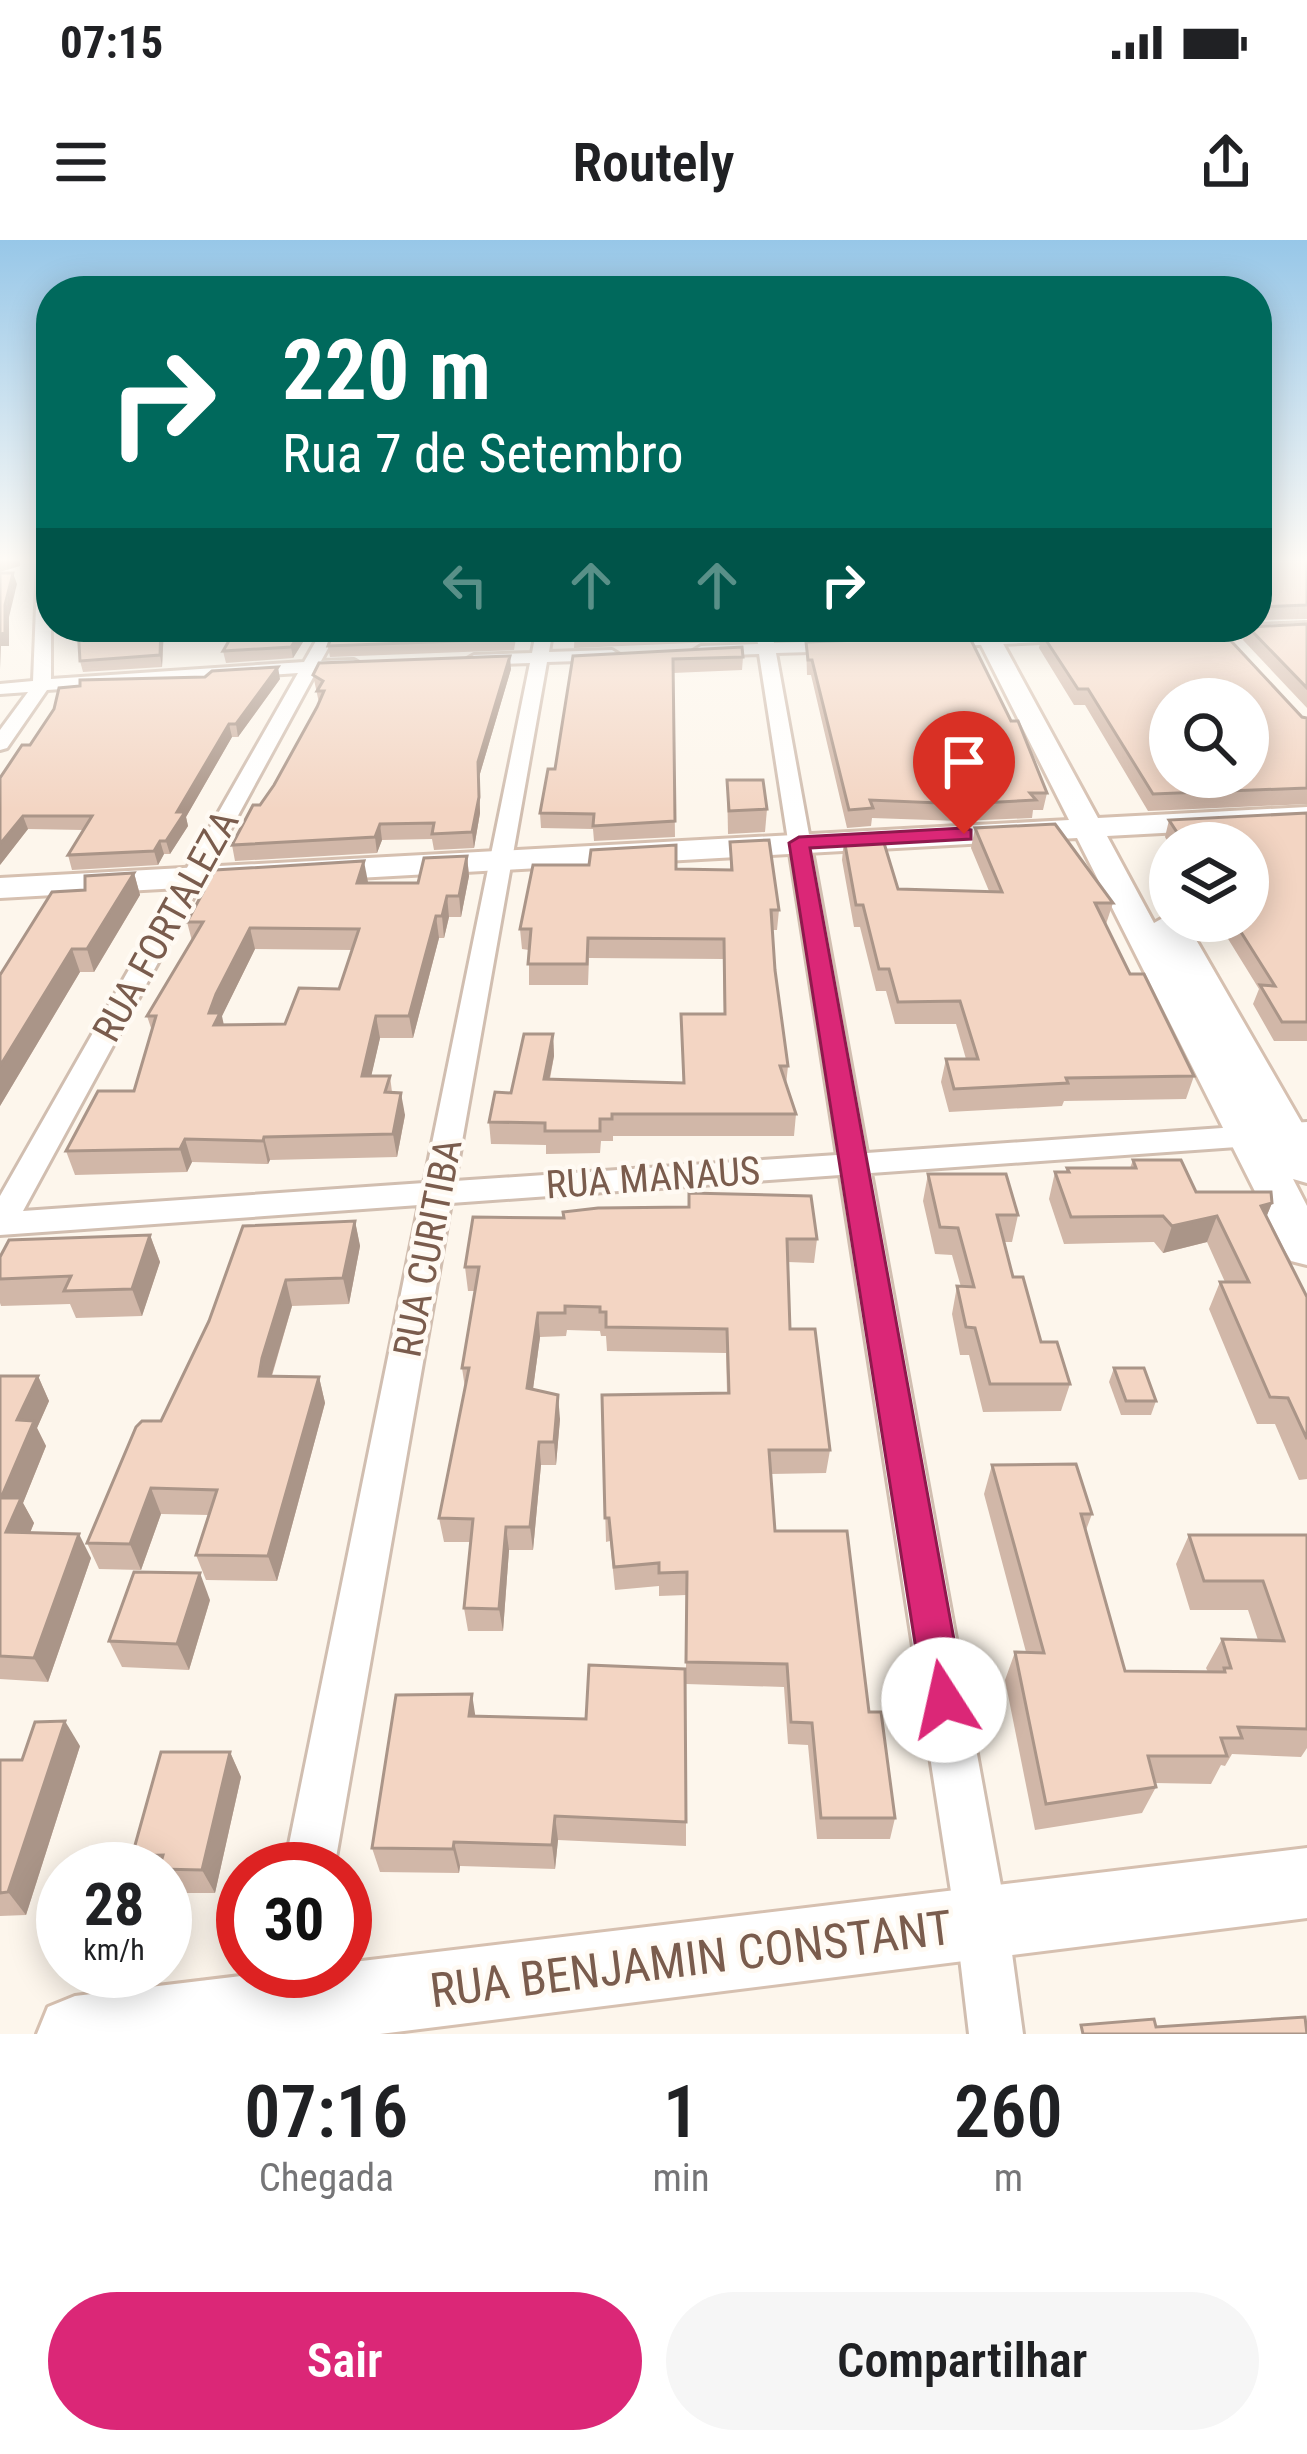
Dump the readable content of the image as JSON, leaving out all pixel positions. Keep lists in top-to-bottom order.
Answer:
{
  "streets": {
    "street": [
      "RUA FORTALEZA",
      "RUA MANAUS",
      "RUA CURITIBA",
      "RUA BENJAMIN CONSTANT"
    ]
  },
  "crossings": [
    ["RUA FORTALEZA", "RUA MANAUS"],
    ["RUA MANAUS", "RUA CURITIBA"]
  ],
  "page": {
    "status": "07:15",
    "header": "Routely",
    "turn": ["220 m", "Rua 7 de Setembro"],
    "speed": "28 km/h",
    "limit": "30",
    "eta": [
      "07:16",
      "Chegada",
      "1",
      "min",
      "260",
      "m"
    ],
    "buttons": ["Sair", "Compartilhar"]
  }
}
